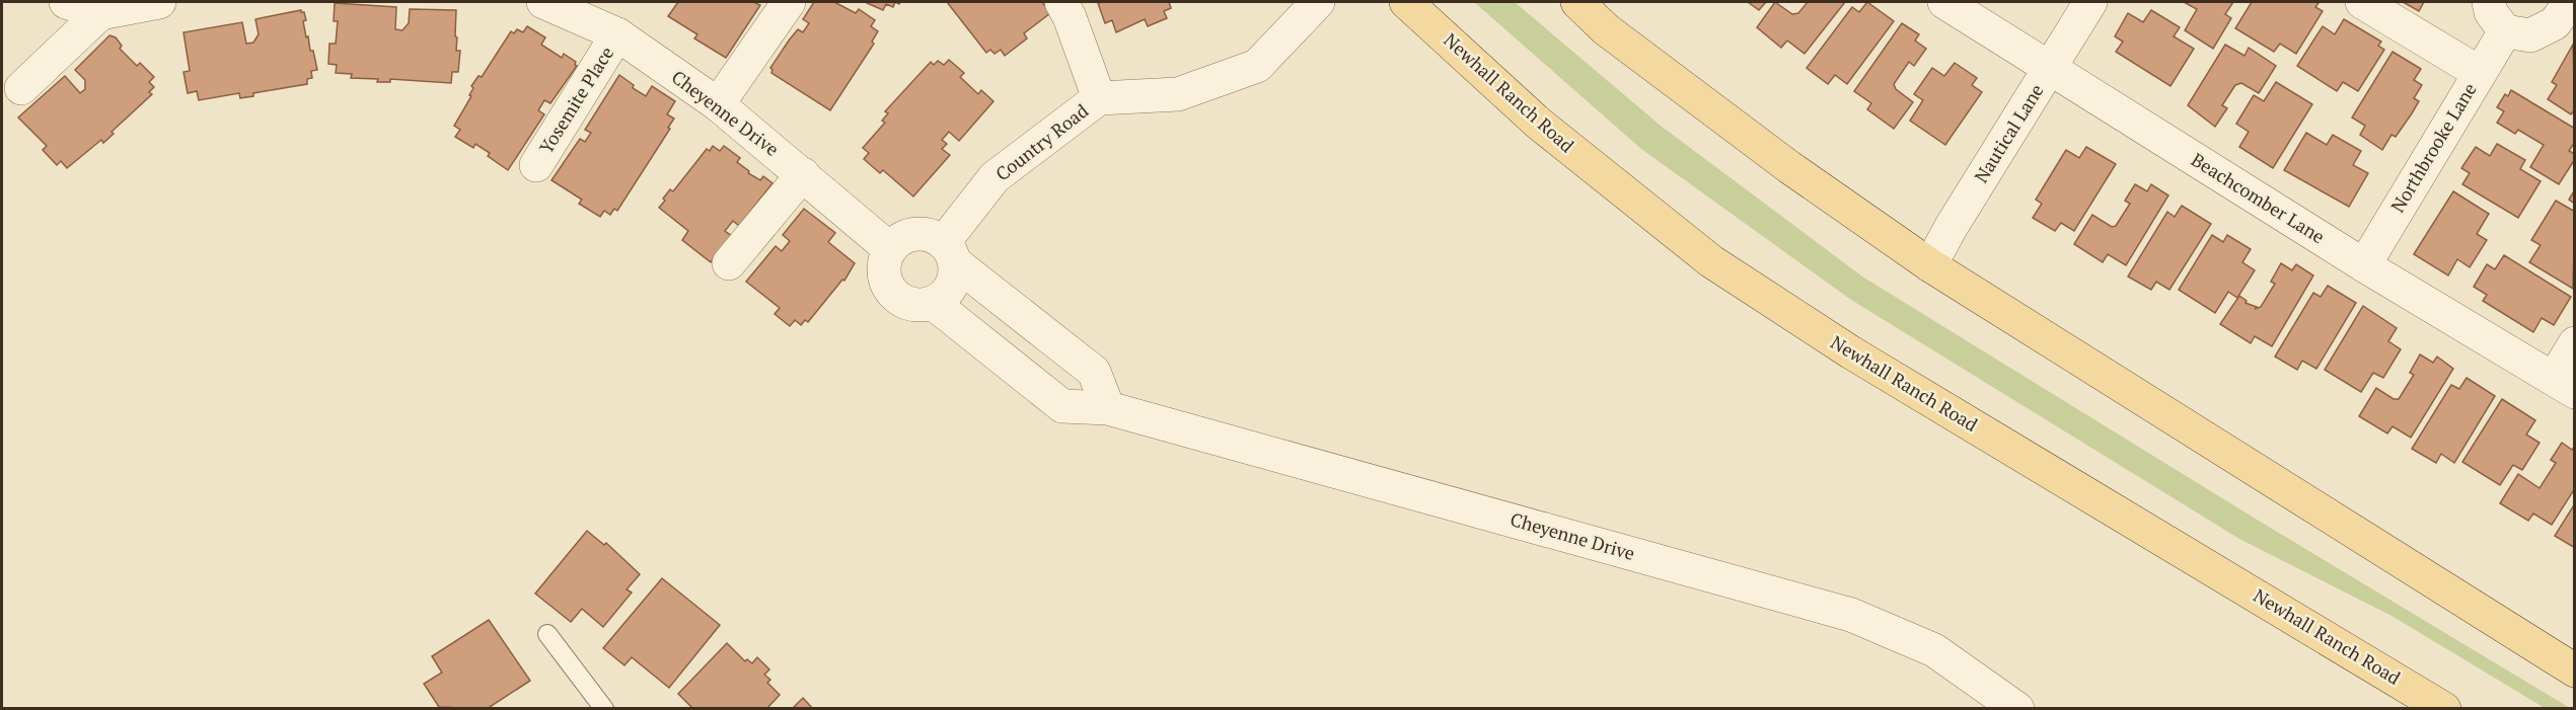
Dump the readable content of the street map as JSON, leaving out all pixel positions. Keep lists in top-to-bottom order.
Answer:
{
  "streets": {
    "main road": ["Newhall Ranch Road"],
    "street": [
      "Yosemite Place",
      "Cheyenne Drive",
      "Nautical Lane",
      "Country Road",
      "Northbrooke Lane",
      "Beachcomber Lane"
    ]
  },
  "crossings": [
    ["Yosemite Place", "Cheyenne Drive"],
    ["Cheyenne Drive", "Country Road"],
    ["Nautical Lane", "Beachcomber Lane"],
    ["Northbrooke Lane", "Beachcomber Lane"]
  ]
}
